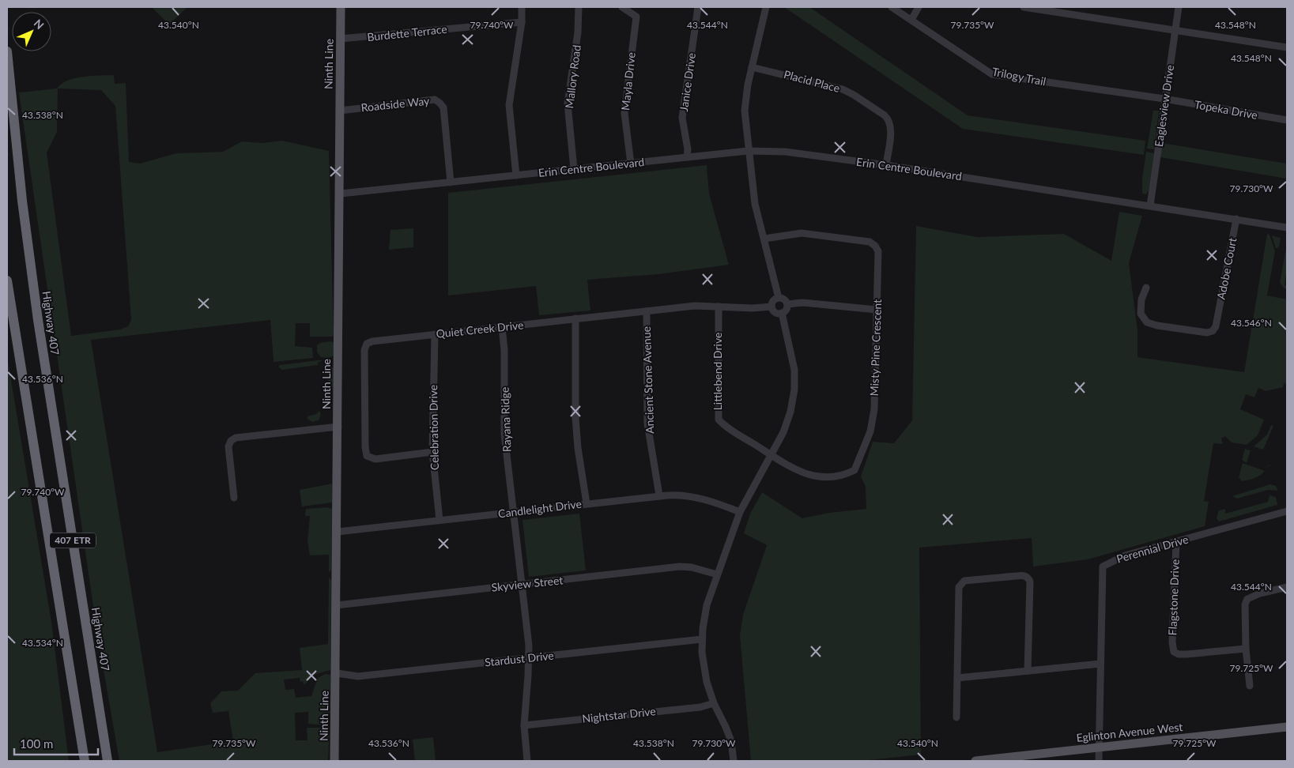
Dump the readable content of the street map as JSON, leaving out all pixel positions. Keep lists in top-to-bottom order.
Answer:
{
  "streets": {
    "highway": ["Highway 407", "407 ETR"],
    "main road": ["Ninth Line", "Eglinton Avenue West"],
    "street": [
      "Burdette Terrace",
      "Mallory Road",
      "Trilogy Trail",
      "Mayla Drive",
      "Placid Place",
      "Janice Drive",
      "Roadside Way",
      "Eaglesview Drive",
      "Topeka Drive",
      "Erin Centre Boulevard",
      "Adobe Court",
      "Quiet Creek Drive",
      "Misty Pine Crescent",
      "Littlebend Drive",
      "Ancient Stone Avenue",
      "Rayana Ridge",
      "Celebration Drive",
      "Candlelight Drive",
      "Perennial Drive",
      "Skyview Street",
      "Flagstone Drive",
      "Stardust Drive",
      "Nightstar Drive"
    ]
  },
  "crossings": [
    ["Burdette Terrace", "Ninth Line"],
    ["Ninth Line", "Roadside Way"],
    ["Ninth Line", "Erin Centre Boulevard"],
    ["Ninth Line", "Candlelight Drive"],
    ["Ninth Line", "Skyview Street"],
    ["Ninth Line", "Stardust Drive"],
    ["Mallory Road", "Erin Centre Boulevard"],
    ["Trilogy Trail", "Eaglesview Drive"],
    ["Trilogy Trail", "Topeka Drive"],
    ["Mayla Drive", "Erin Centre Boulevard"],
    ["Placid Place", "Erin Centre Boulevard"],
    ["Janice Drive", "Erin Centre Boulevard"],
    ["Roadside Way", "Erin Centre Boulevard"],
    ["Eaglesview Drive", "Topeka Drive"],
    ["Eaglesview Drive", "Erin Centre Boulevard"],
    ["Erin Centre Boulevard", "Adobe Court"],
    ["Quiet Creek Drive", "Littlebend Drive"],
    ["Quiet Creek Drive", "Ancient Stone Avenue"],
    ["Quiet Creek Drive", "Rayana Ridge"],
    ["Quiet Creek Drive", "Celebration Drive"],
    ["Misty Pine Crescent", "Littlebend Drive"],
    ["Ancient Stone Avenue", "Candlelight Drive"],
    ["Rayana Ridge", "Candlelight Drive"],
    ["Rayana Ridge", "Skyview Street"],
    ["Rayana Ridge", "Stardust Drive"],
    ["Rayana Ridge", "Nightstar Drive"],
    ["Celebration Drive", "Candlelight Drive"],
    ["Perennial Drive", "Flagstone Drive"],
    ["Perennial Drive", "Eglinton Avenue West"]
  ],
  "scale_bar": "100 m",
  "north": "top right",
  "coordinates": [
    "43.540°N",
    "79.740°W",
    "43.544°N",
    "79.735°W",
    "43.548°N",
    "43.538°N",
    "79.730°W",
    "43.546°N",
    "43.536°N",
    "43.534°N",
    "79.725°W"
  ]
}
